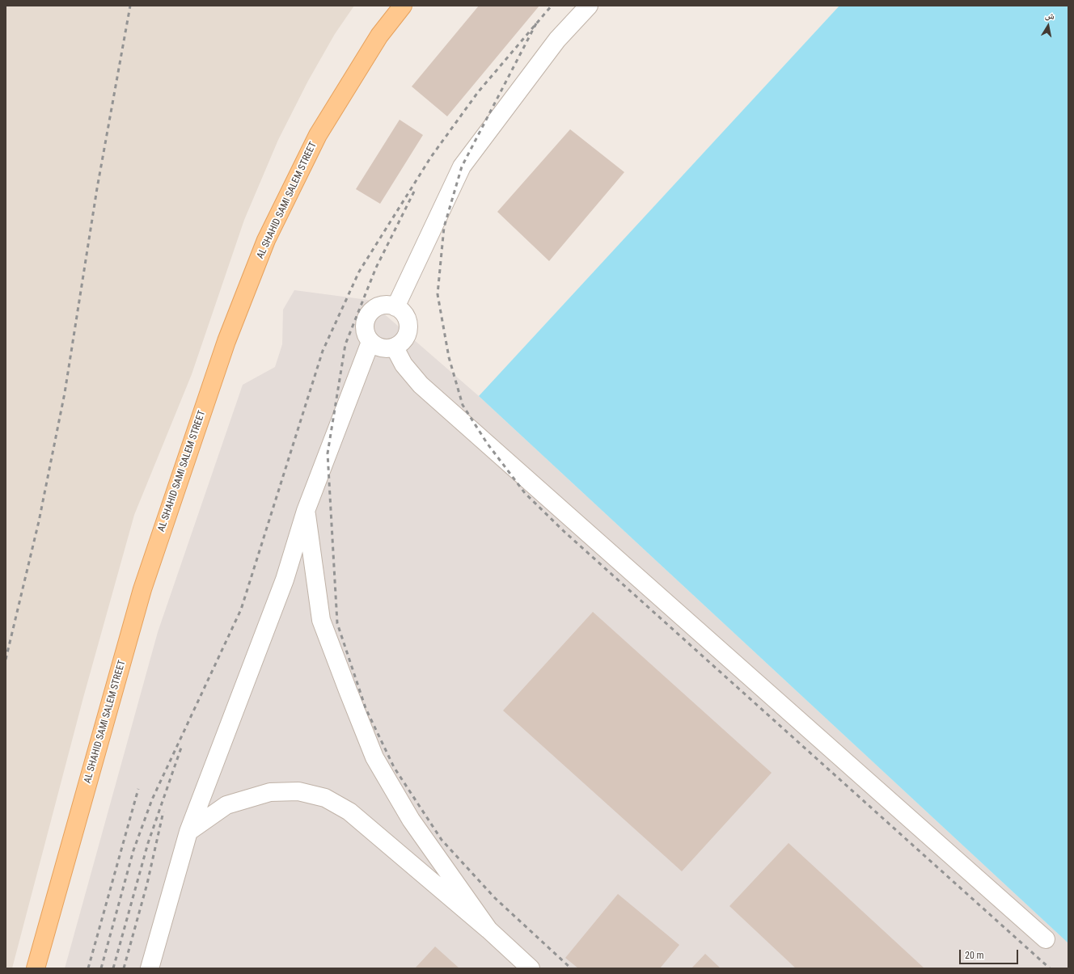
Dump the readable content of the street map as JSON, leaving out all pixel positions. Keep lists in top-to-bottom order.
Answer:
{
  "streets": {
    "main road": ["AL SHAHID SAMI SALEM STREET"]
  },
  "scale_bar": "20 m",
  "north": "top"
}
